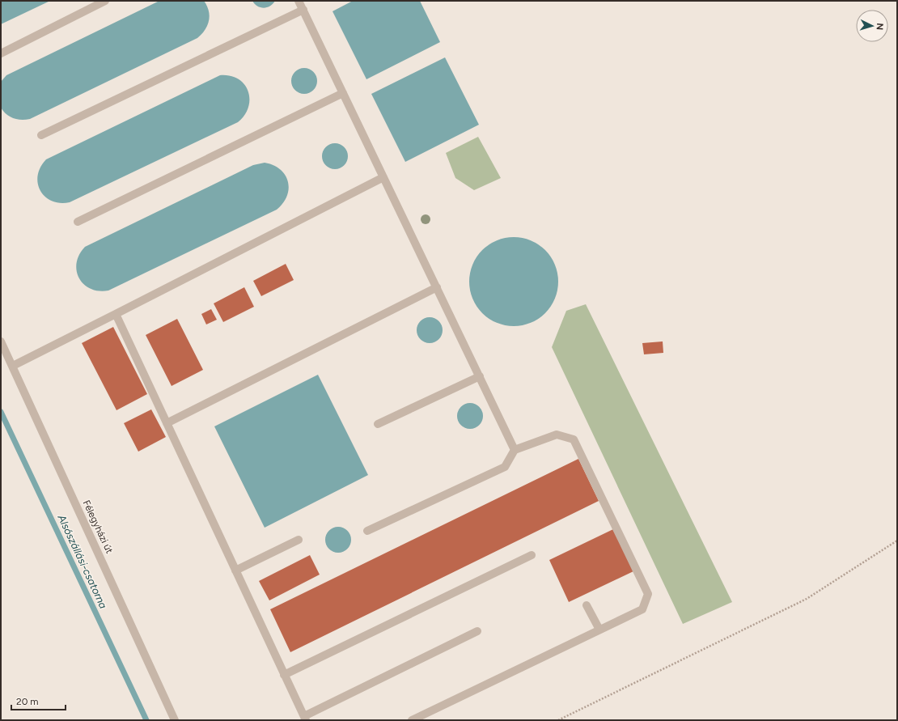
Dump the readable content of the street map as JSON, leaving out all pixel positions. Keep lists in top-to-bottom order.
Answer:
{
  "streets": {
    "street": ["Félegyházi út"]
  },
  "water": ["Alsószállási-csatorna"],
  "scale_bar": "20 m",
  "north": "right"
}
